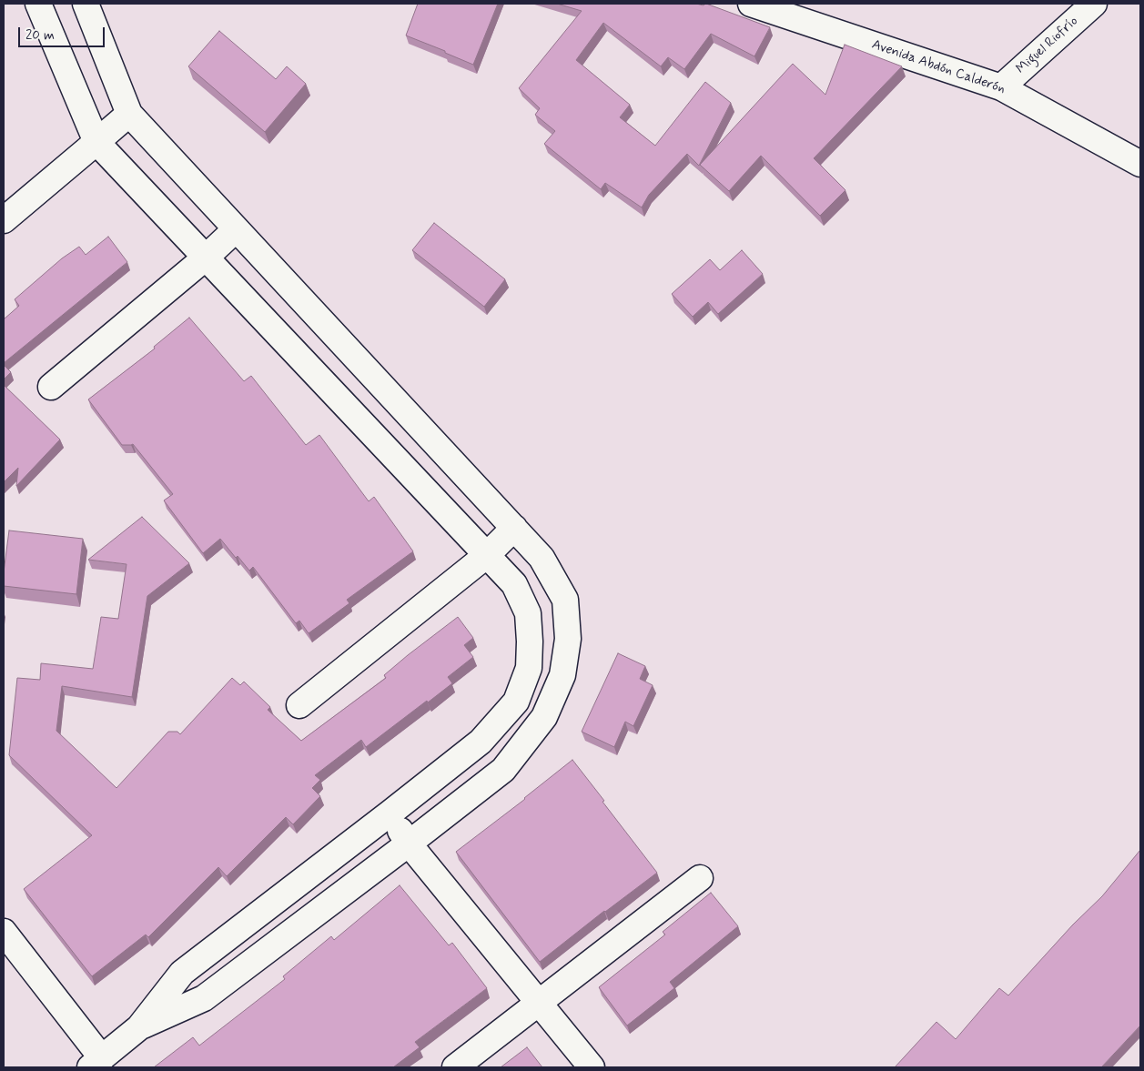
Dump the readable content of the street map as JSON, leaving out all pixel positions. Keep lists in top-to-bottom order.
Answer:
{
  "streets": {
    "street": ["Miguel Riofrío", "Avenida Abdón Calderón"]
  },
  "crossings": [
    ["Miguel Riofrío", "Avenida Abdón Calderón"]
  ],
  "scale_bar": "20 m"
}
